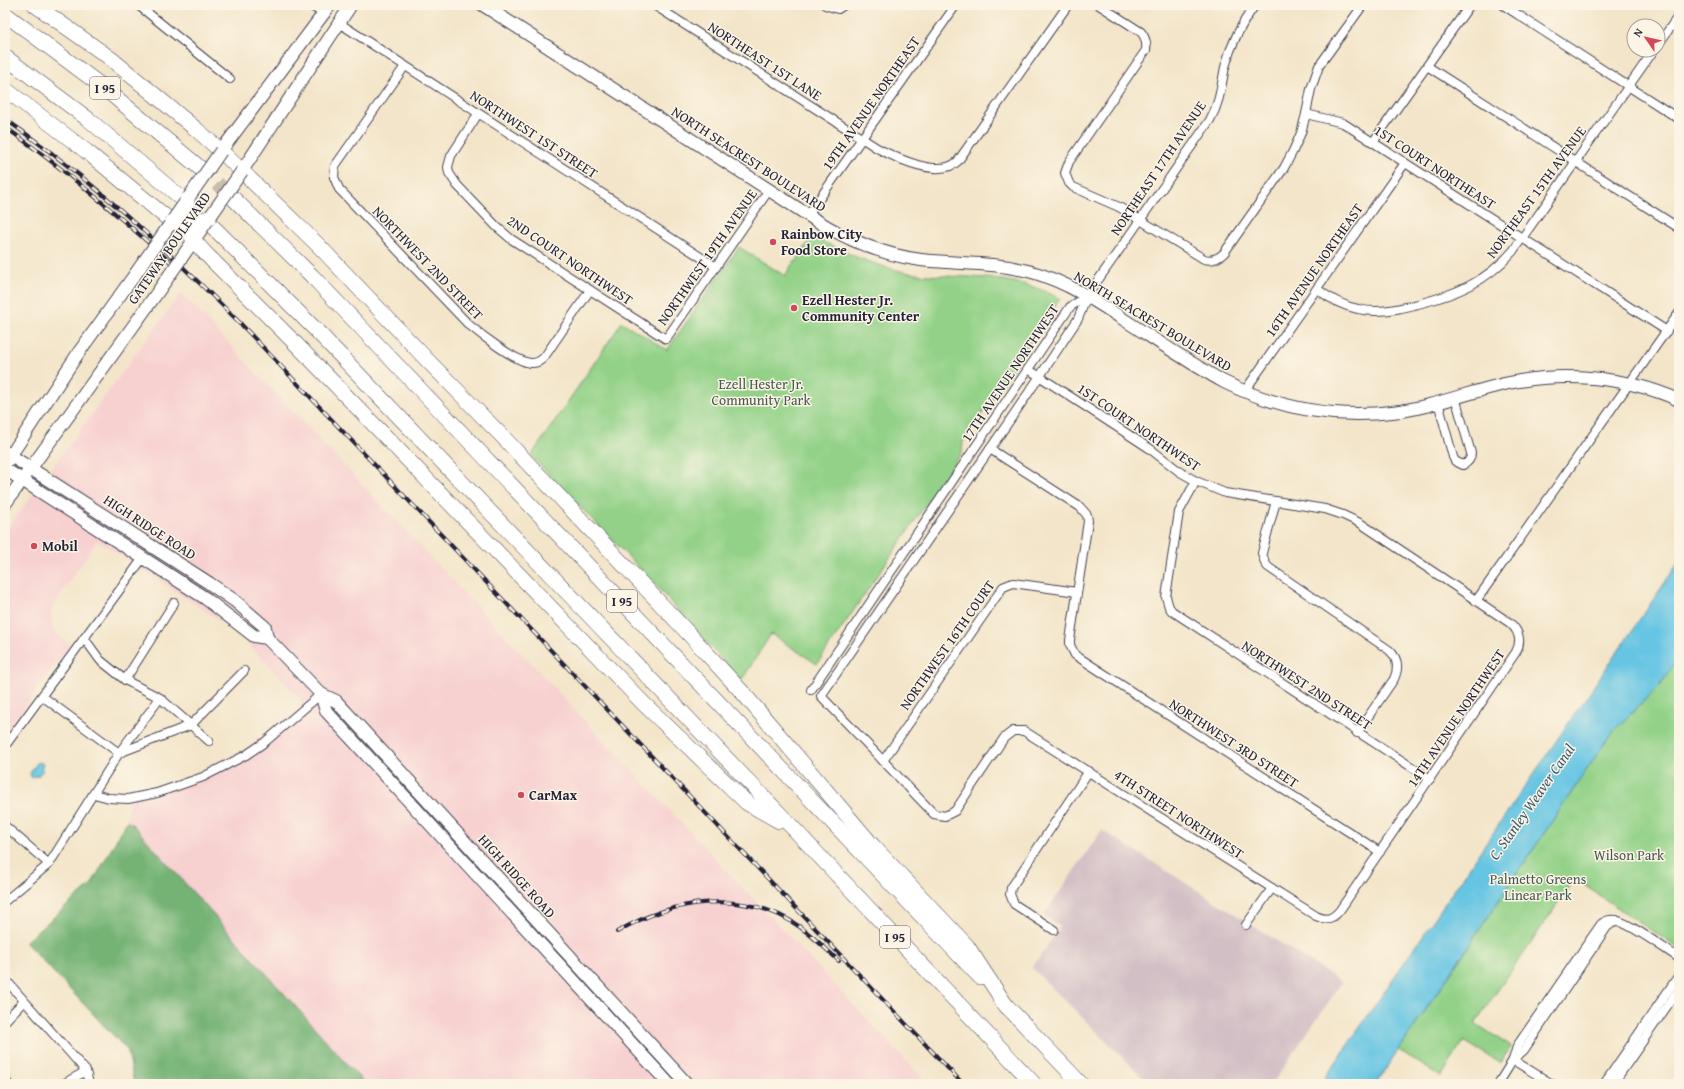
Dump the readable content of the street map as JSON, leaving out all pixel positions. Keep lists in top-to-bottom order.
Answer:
{
  "streets": {
    "highway": ["I 95"],
    "street": [
      "NORTHEAST 1ST LANE",
      "19TH AVENUE NORTHEAST",
      "NORTHWEST 1ST STREET",
      "NORTH SEACREST BOULEVARD",
      "1ST COURT NORTHEAST",
      "NORTHEAST 17TH AVENUE",
      "NORTHEAST 15TH AVENUE",
      "GATEWAY BOULEVARD",
      "NORTHWEST 19TH AVENUE",
      "2ND COURT NORTHWEST",
      "NORTHWEST 2ND STREET",
      "16TH AVENUE NORTHEAST",
      "17TH AVENUE NORTHWEST",
      "1ST COURT NORTHWEST",
      "HIGH RIDGE ROAD",
      "NORTHWEST 16TH COURT",
      "14TH AVENUE NORTHWEST",
      "NORTHWEST 3RD STREET",
      "4TH STREET NORTHWEST"
    ]
  },
  "crossings": [
    ["NORTHEAST 1ST LANE", "19TH AVENUE NORTHEAST"],
    ["I 95", "GATEWAY BOULEVARD"],
    ["19TH AVENUE NORTHEAST", "NORTH SEACREST BOULEVARD"],
    ["NORTHWEST 1ST STREET", "GATEWAY BOULEVARD"],
    ["NORTHWEST 1ST STREET", "NORTHWEST 19TH AVENUE"],
    ["NORTHWEST 1ST STREET", "2ND COURT NORTHWEST"],
    ["NORTHWEST 1ST STREET", "NORTHWEST 2ND STREET"],
    ["NORTH SEACREST BOULEVARD", "NORTHEAST 17TH AVENUE"],
    ["NORTH SEACREST BOULEVARD", "NORTHWEST 19TH AVENUE"],
    ["NORTH SEACREST BOULEVARD", "16TH AVENUE NORTHEAST"],
    ["NORTH SEACREST BOULEVARD", "17TH AVENUE NORTHWEST"],
    ["1ST COURT NORTHEAST", "NORTHEAST 15TH AVENUE"],
    ["1ST COURT NORTHEAST", "16TH AVENUE NORTHEAST"],
    ["NORTHEAST 17TH AVENUE", "17TH AVENUE NORTHWEST"],
    ["NORTHEAST 15TH AVENUE", "16TH AVENUE NORTHEAST"],
    ["GATEWAY BOULEVARD", "HIGH RIDGE ROAD"],
    ["NORTHWEST 19TH AVENUE", "2ND COURT NORTHWEST"],
    ["2ND COURT NORTHWEST", "NORTHWEST 2ND STREET"],
    ["NORTHWEST 2ND STREET", "1ST COURT NORTHWEST"],
    ["NORTHWEST 2ND STREET", "14TH AVENUE NORTHWEST"],
    ["17TH AVENUE NORTHWEST", "1ST COURT NORTHWEST"],
    ["17TH AVENUE NORTHWEST", "NORTHWEST 16TH COURT"],
    ["17TH AVENUE NORTHWEST", "4TH STREET NORTHWEST"],
    ["1ST COURT NORTHWEST", "14TH AVENUE NORTHWEST"],
    ["NORTHWEST 16TH COURT", "NORTHWEST 3RD STREET"],
    ["NORTHWEST 16TH COURT", "4TH STREET NORTHWEST"],
    ["14TH AVENUE NORTHWEST", "NORTHWEST 3RD STREET"],
    ["14TH AVENUE NORTHWEST", "4TH STREET NORTHWEST"]
  ],
  "water": ["C. Stanley Weaver Canal"],
  "parks": ["Ezell Hester Jr. Community Park", "Wilson Park", "Palmetto Greens Linear Park"],
  "places": [
    "Rainbow City Food Store",
    "Ezell Hester Jr. Community Center",
    "Mobil",
    "CarMax"
  ],
  "north": "top left"
}
